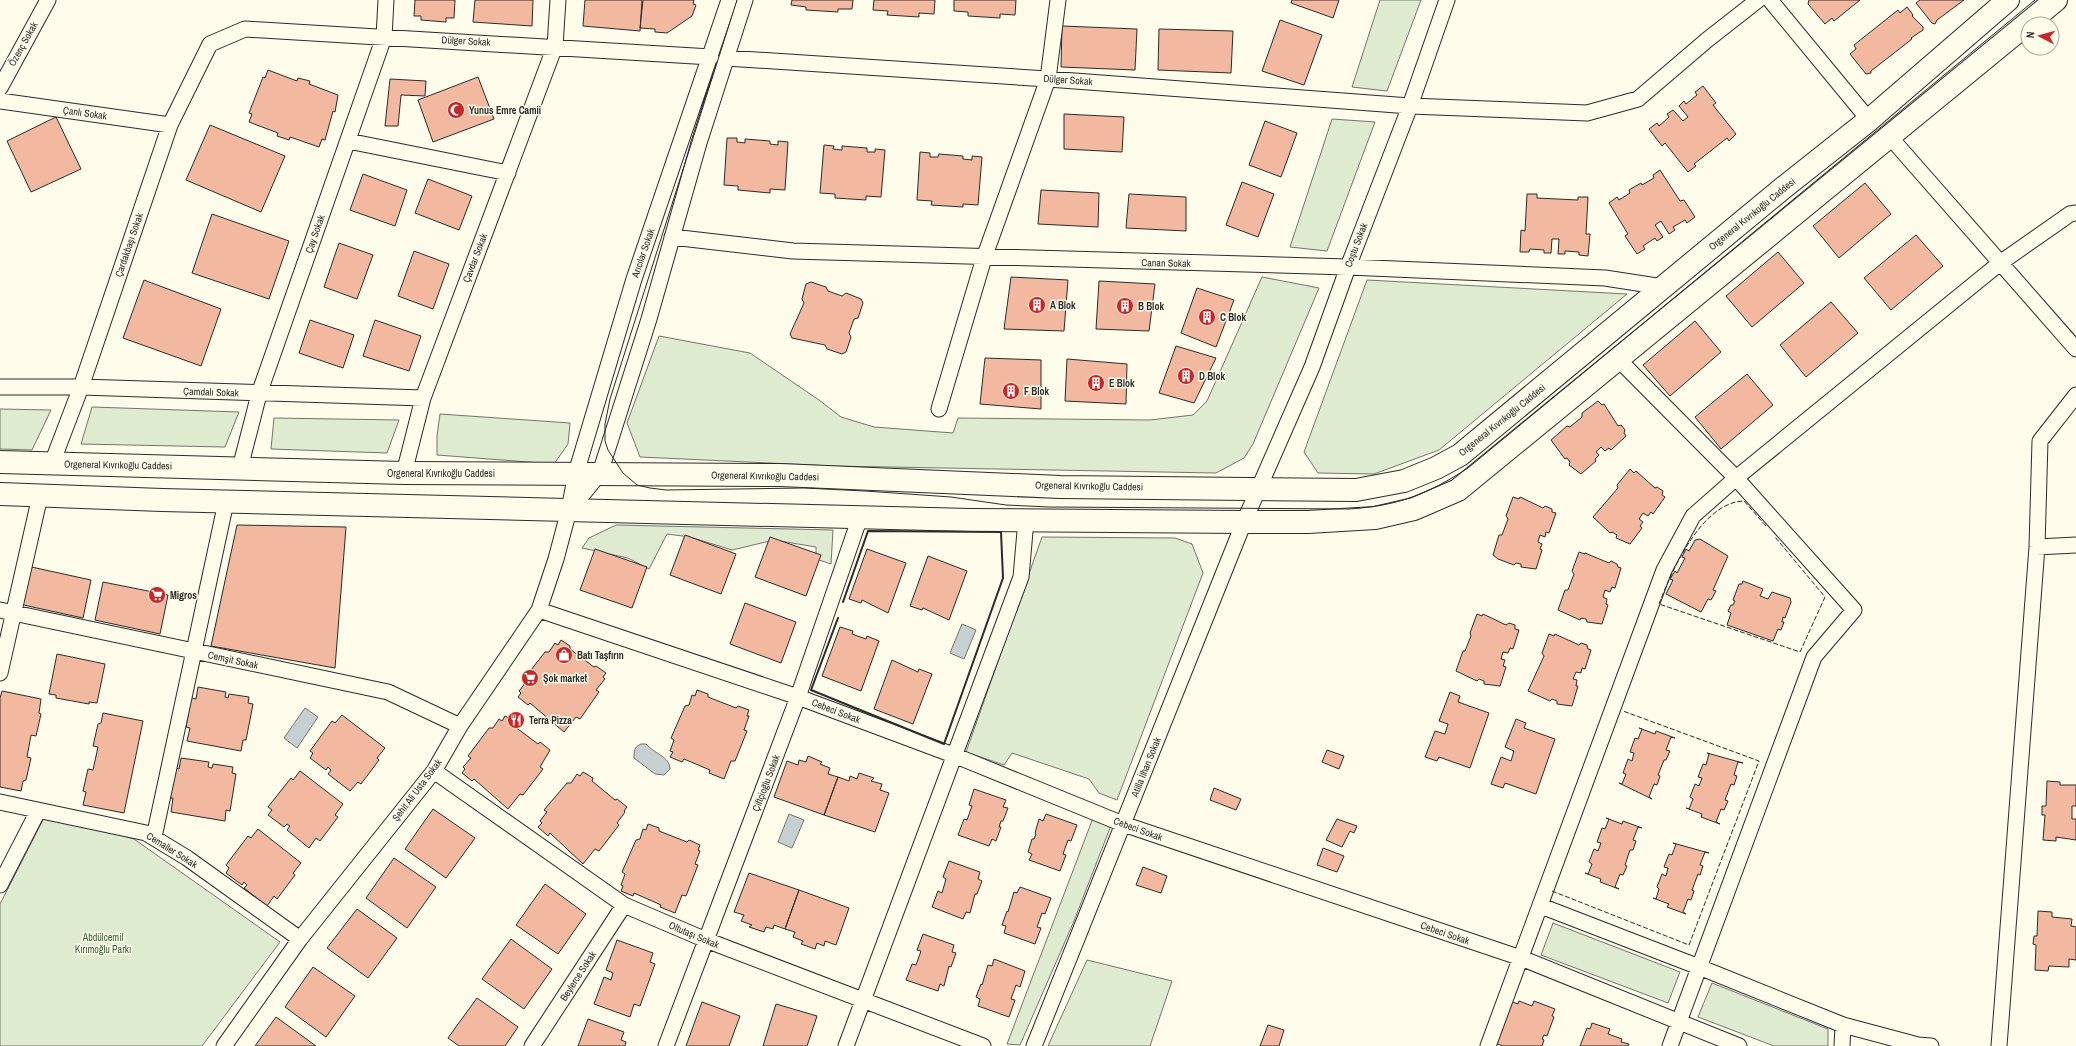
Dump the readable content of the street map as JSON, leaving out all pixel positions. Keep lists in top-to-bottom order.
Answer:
{
  "streets": {
    "main road": ["Orgeneral Kıvrıkoğlu Caddesi"],
    "street": [
      "Dülger Sokak",
      "Özenç Sokak",
      "Çanlı Sokak",
      "Çay Sokak",
      "Çardakbaşı Sokak",
      "Coştu Sokak",
      "Arıcılar Sokak",
      "Çavdar Sokak",
      "Canan Sokak",
      "Çamdalı Sokak",
      "Cemşit Sokak",
      "Cebeci Sokak",
      "Atilla İlhan Sokak",
      "Çiftçioğlu Sokak",
      "Şehit Ali Usta Sokak",
      "Cemaller Sokak",
      "Oltutaşı Sokak",
      "Beylerce Sokak"
    ]
  },
  "crossings": [
    ["Dülger Sokak", "Çay Sokak"],
    ["Dülger Sokak", "Çardakbaşı Sokak"],
    ["Dülger Sokak", "Coştu Sokak"],
    ["Dülger Sokak", "Arıcılar Sokak"],
    ["Dülger Sokak", "Çavdar Sokak"],
    ["Çanlı Sokak", "Çardakbaşı Sokak"],
    ["Orgeneral Kıvrıkoğlu Caddesi", "Çay Sokak"],
    ["Orgeneral Kıvrıkoğlu Caddesi", "Çardakbaşı Sokak"],
    ["Orgeneral Kıvrıkoğlu Caddesi", "Coştu Sokak"],
    ["Orgeneral Kıvrıkoğlu Caddesi", "Arıcılar Sokak"],
    ["Orgeneral Kıvrıkoğlu Caddesi", "Çavdar Sokak"],
    ["Orgeneral Kıvrıkoğlu Caddesi", "Canan Sokak"],
    ["Orgeneral Kıvrıkoğlu Caddesi", "Atilla İlhan Sokak"],
    ["Çay Sokak", "Çamdalı Sokak"],
    ["Çardakbaşı Sokak", "Çamdalı Sokak"],
    ["Coştu Sokak", "Canan Sokak"],
    ["Coştu Sokak", "Atilla İlhan Sokak"],
    ["Arıcılar Sokak", "Şehit Ali Usta Sokak"],
    ["Çavdar Sokak", "Çamdalı Sokak"],
    ["Cemşit Sokak", "Şehit Ali Usta Sokak"],
    ["Cebeci Sokak", "Atilla İlhan Sokak"],
    ["Cebeci Sokak", "Çiftçioğlu Sokak"],
    ["Cebeci Sokak", "Şehit Ali Usta Sokak"],
    ["Çiftçioğlu Sokak", "Oltutaşı Sokak"],
    ["Şehit Ali Usta Sokak", "Cemaller Sokak"],
    ["Şehit Ali Usta Sokak", "Oltutaşı Sokak"],
    ["Oltutaşı Sokak", "Beylerce Sokak"]
  ],
  "parks": ["Abdülcemil Kırımoğlu Parkı"],
  "places": {
    "mosque": ["Yunus Emre Camii"],
    "building": [
      "A Blok",
      "B Blok",
      "C Blok",
      "D Blok",
      "E Blok",
      "F Blok"
    ],
    "supermarket": ["Migros", "Şok market"],
    "shop": ["Batı Taşfırın"],
    "restaurant": ["Terra Pizza"]
  },
  "north": "left"
}
